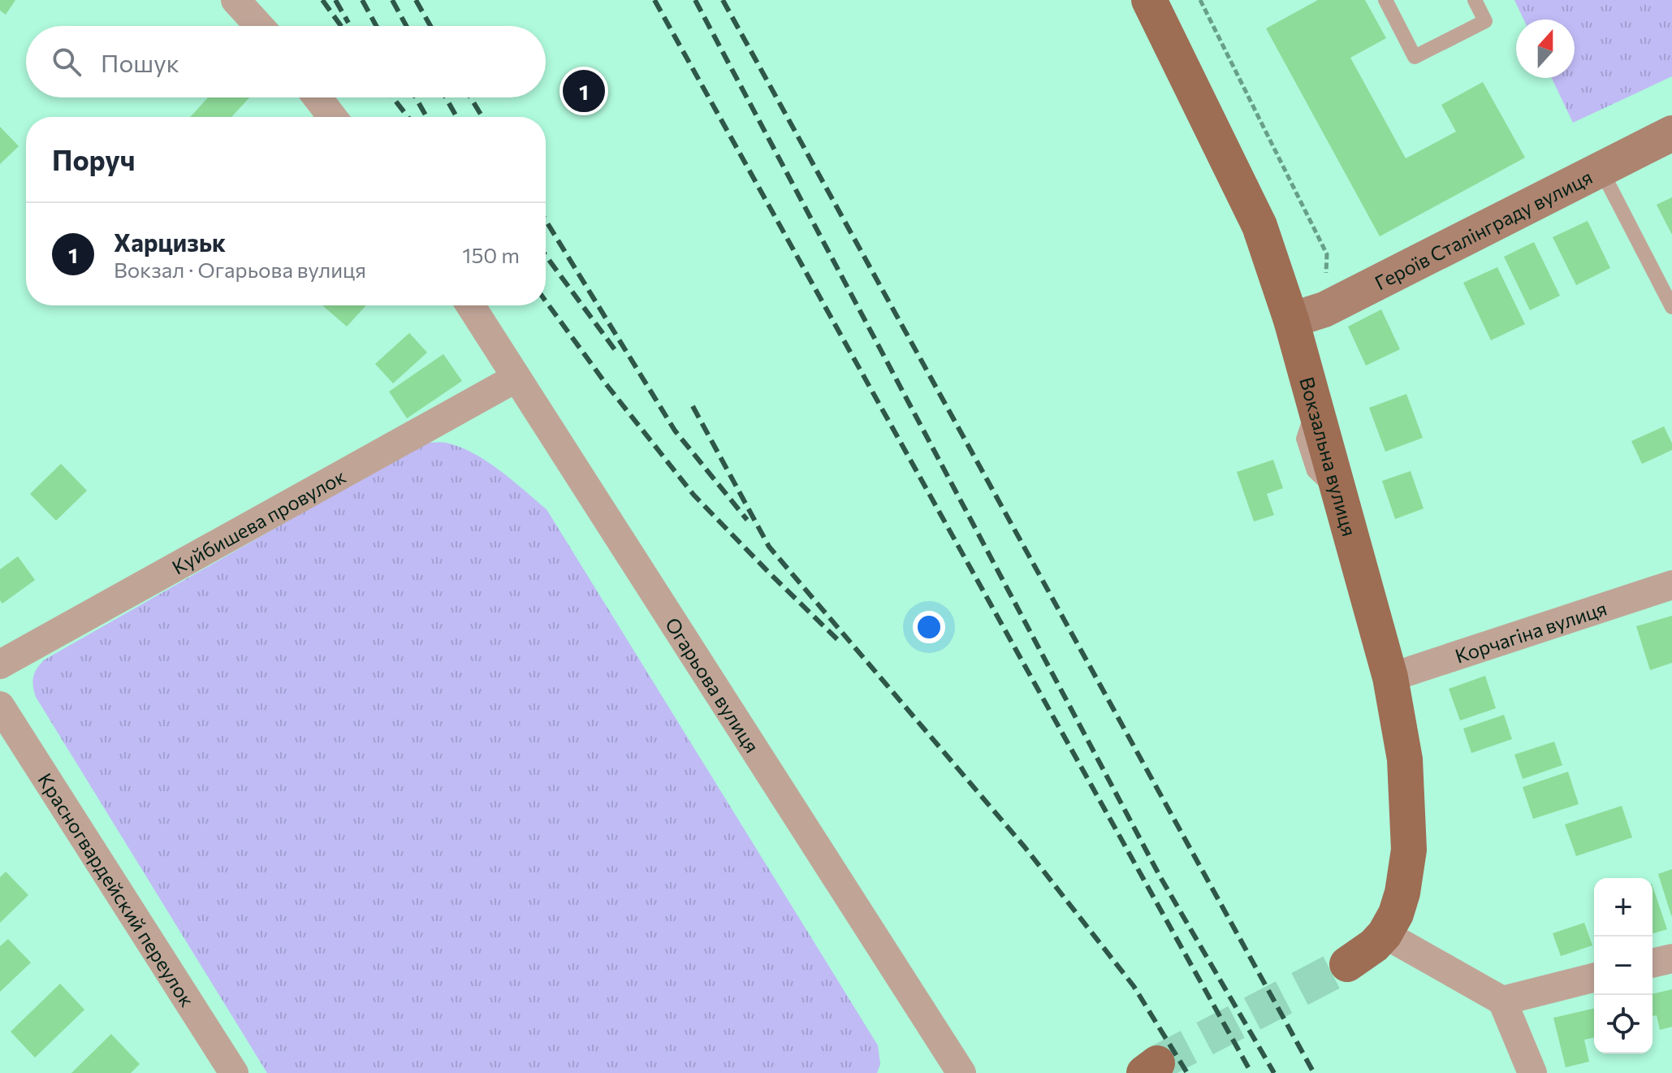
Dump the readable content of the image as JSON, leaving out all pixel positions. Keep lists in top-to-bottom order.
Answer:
{
  "streets": {
    "main road": ["Вокзальна вулиця"],
    "street": [
      "Героїв Сталінграду вулиця",
      "Куйбишева провулок",
      "Корчагіна вулиця",
      "Огарьова вулиця",
      "Красногвардейский переулок"
    ]
  },
  "crossings": [
    ["Героїв Сталінграду вулиця", "Вокзальна вулиця"],
    ["Вокзальна вулиця", "Корчагіна вулиця"],
    ["Куйбишева провулок", "Огарьова вулиця"]
  ],
  "north": "top",
  "page": {
    "search": "Пошук",
    "pins": "1",
    "heading": "Поруч",
    "list": [
      {
        "mark": "1",
        "name": "Харцизьк",
        "note": "Вокзал · Огарьова вулиця",
        "value": "150 m"
      }
    ],
    "map_buttons": ["+", "−"]
  }
}
